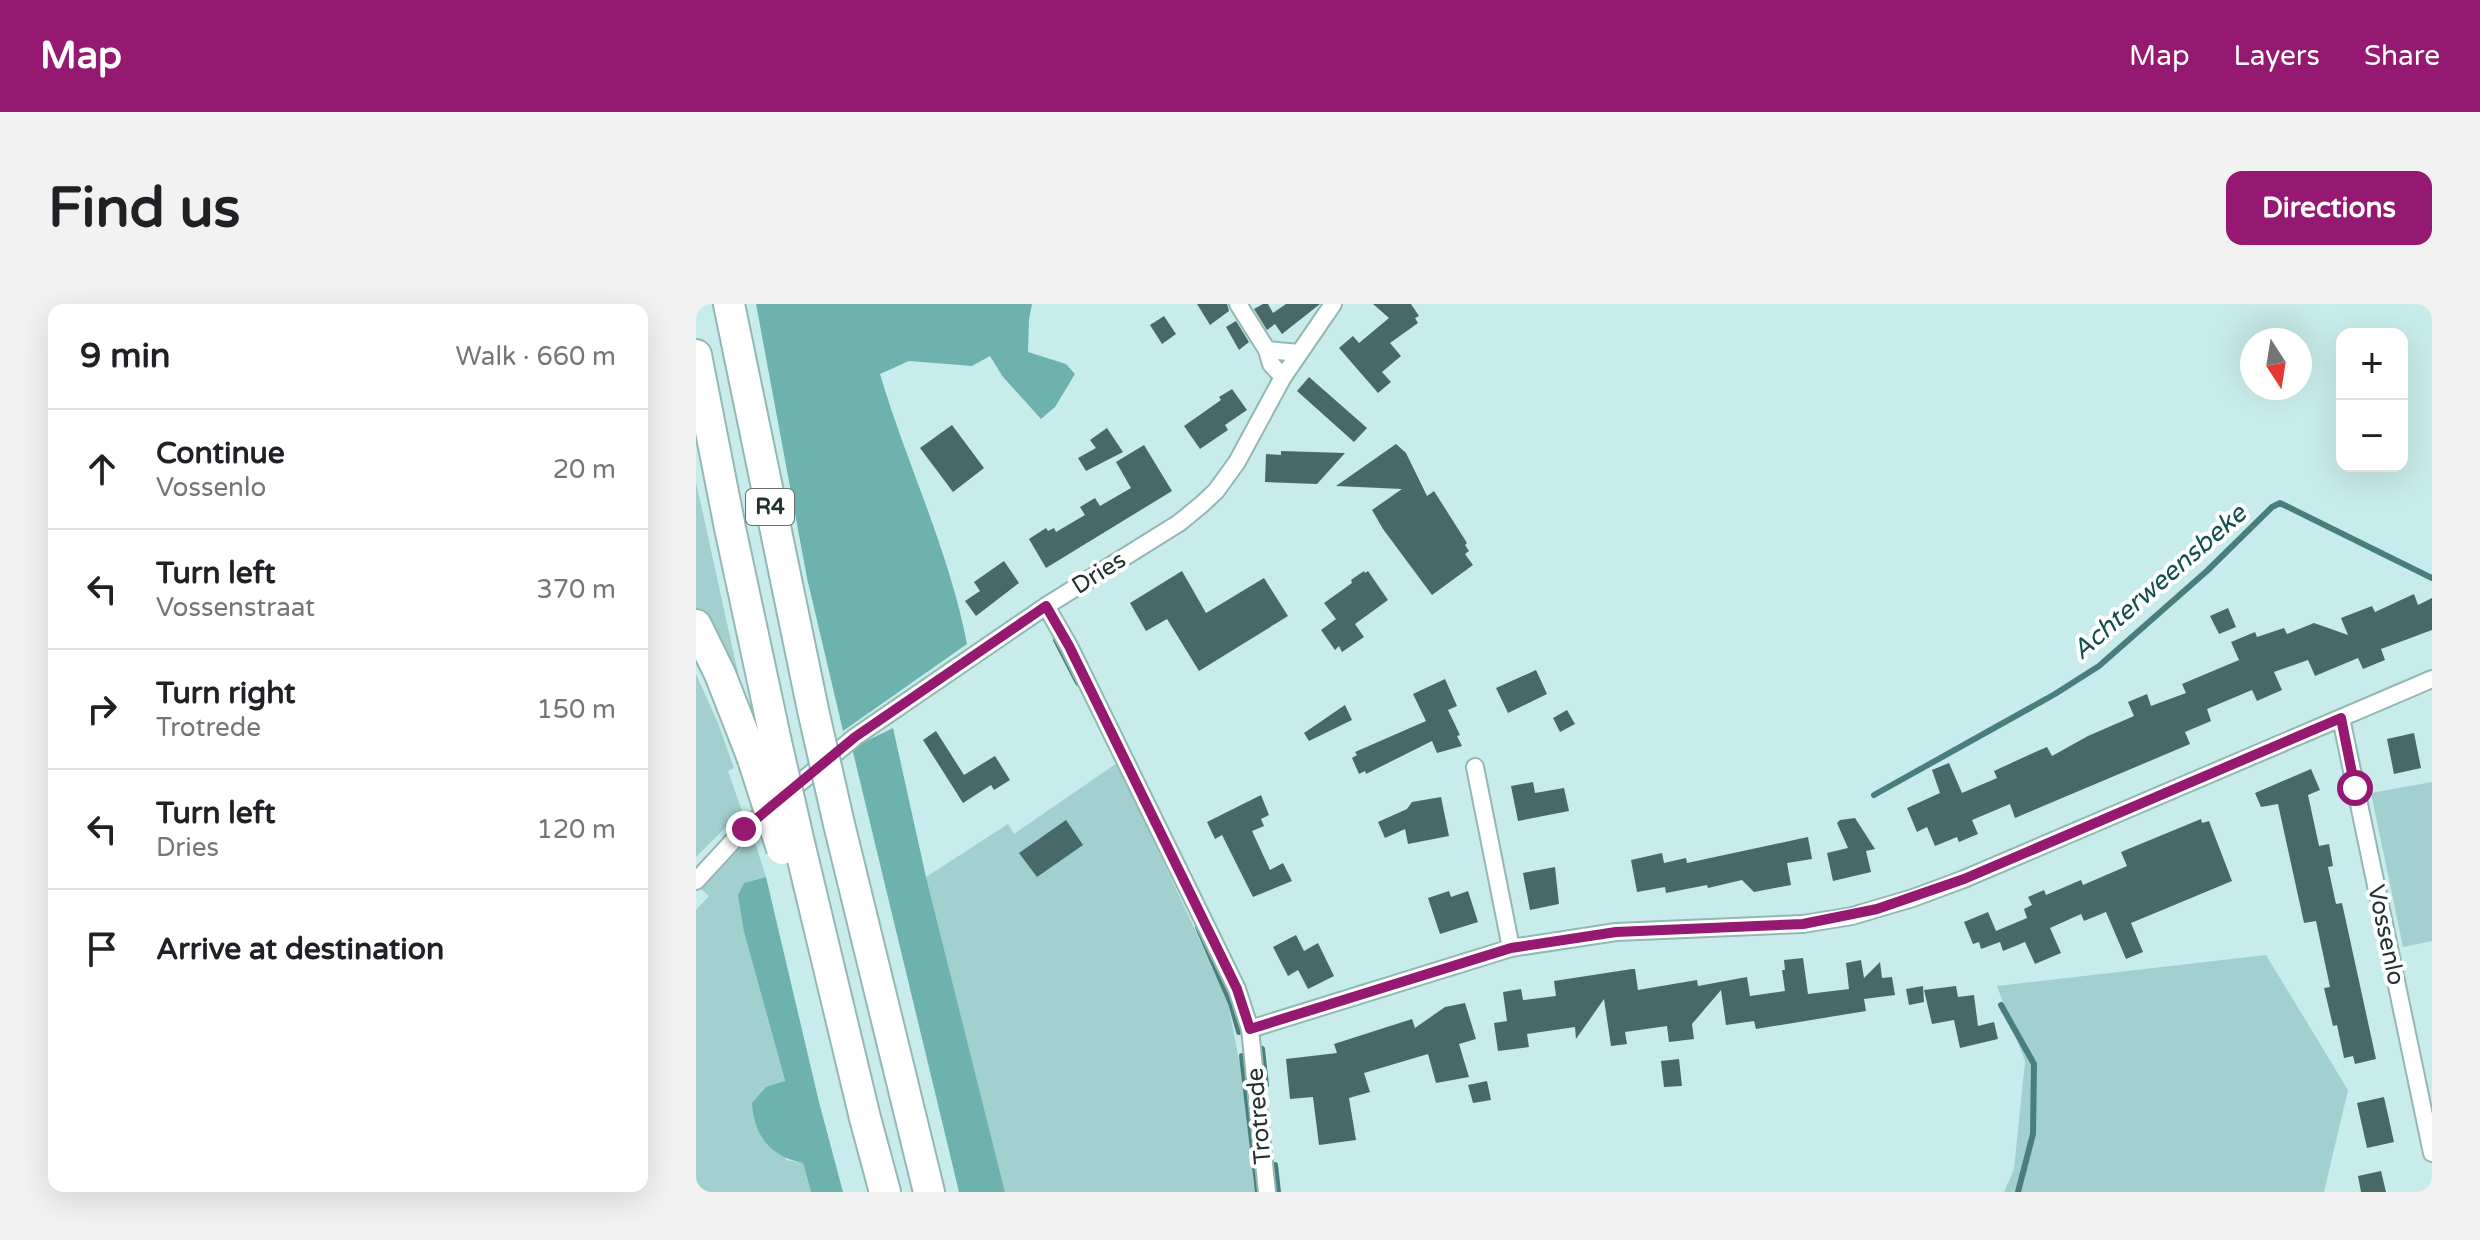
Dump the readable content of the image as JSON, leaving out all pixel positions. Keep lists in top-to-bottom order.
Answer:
{
  "streets": {
    "highway": ["R4"],
    "street": ["Dries", "Vossenlo", "Trotrede"]
  },
  "crossings": [
    ["Dries", "Trotrede"]
  ],
  "water": ["Achterweensbeke"],
  "north": "bottom",
  "page": {
    "header": "Map",
    "nav": ["Map", "Layers", "Share"],
    "buttons": "Directions",
    "title": "Find us",
    "heading": ["9 min", "Walk · 660 m"],
    "map_buttons": ["+", "−"],
    "list": [
      ["Continue", "Vossenlo", "20 m"],
      ["Turn left", "Vossenstraat", "370 m"],
      ["Turn right", "Trotrede", "150 m"],
      ["Turn left", "Dries", "120 m"],
      "Arrive at destination"
    ]
  }
}
